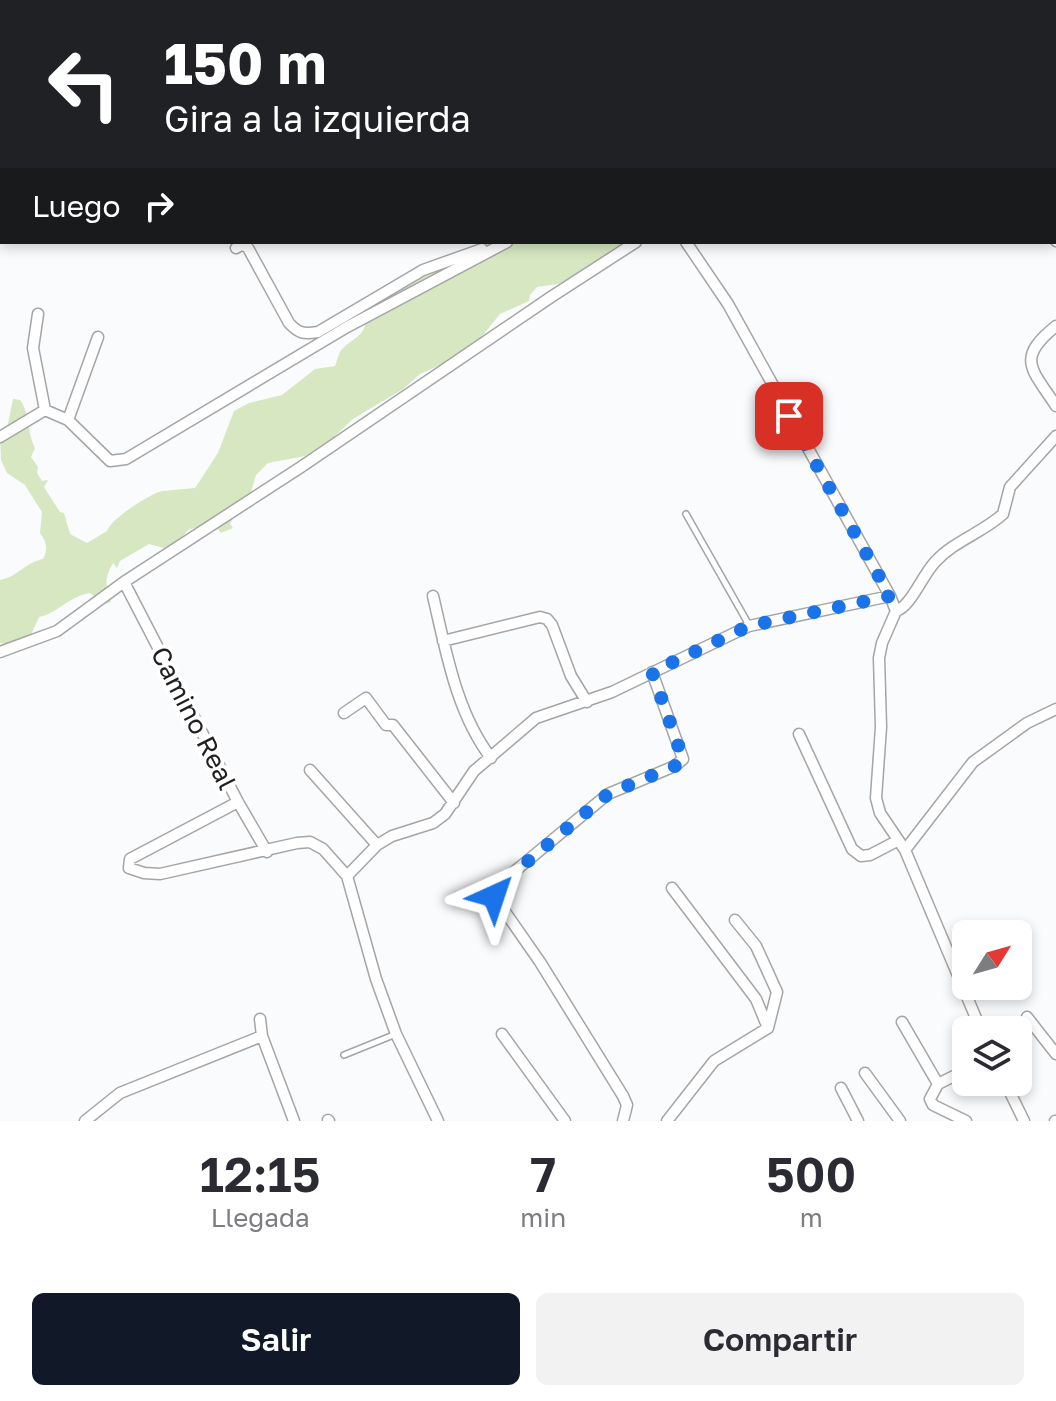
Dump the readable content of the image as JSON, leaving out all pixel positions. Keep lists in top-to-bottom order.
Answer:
{
  "streets": {
    "street": ["Camino Real"]
  },
  "north": "top right",
  "page": {
    "turn": ["150 m", "Gira a la izquierda"],
    "then": "Luego",
    "eta": [
      "12:15",
      "Llegada",
      "7",
      "min",
      "500",
      "m"
    ],
    "buttons": ["Salir", "Compartir"]
  }
}
